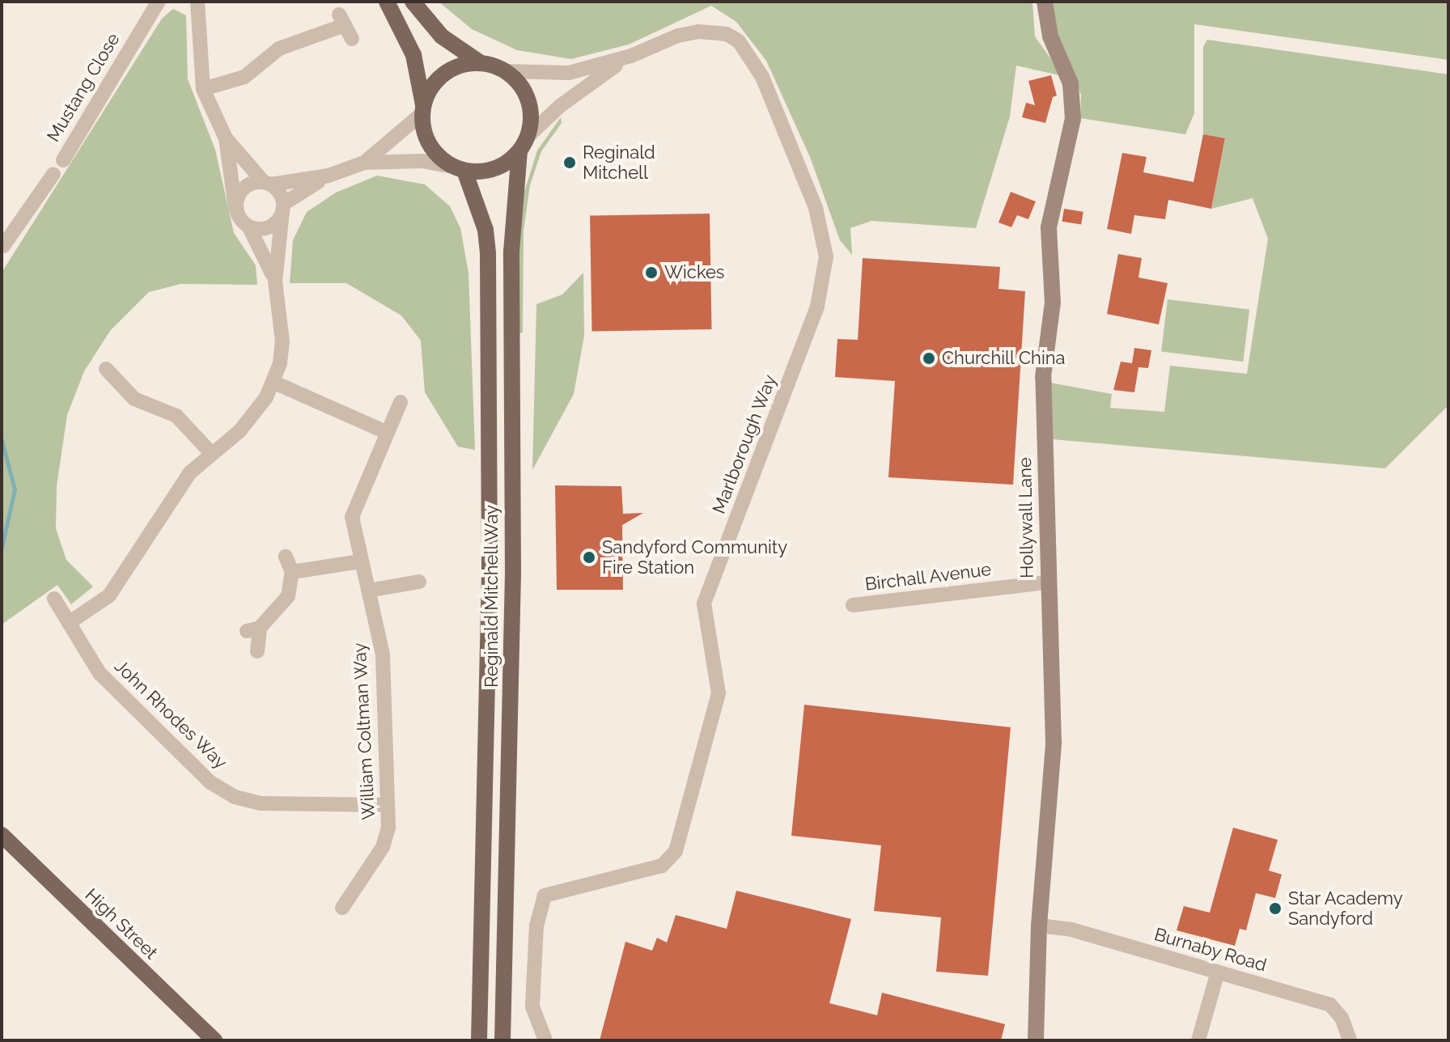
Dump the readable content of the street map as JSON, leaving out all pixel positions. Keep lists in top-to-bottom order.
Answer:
{
  "streets": {
    "main road": ["Reginald Mitchell Way", "High Street"],
    "street": [
      "Mustang Close",
      "Marlborough Way",
      "Hollywall Lane",
      "Birchall Avenue",
      "John Rhodes Way",
      "William Coltman Way",
      "Burnaby Road"
    ]
  },
  "crossings": [
    ["Marlborough Way", "Reginald Mitchell Way"],
    ["Hollywall Lane", "Birchall Avenue"],
    ["Hollywall Lane", "Burnaby Road"],
    ["John Rhodes Way", "William Coltman Way"]
  ],
  "places": [
    "Reginald Mitchell",
    "Wickes",
    "Churchill China",
    "Sandyford Community Fire Station",
    "Star Academy Sandyford"
  ]
}
